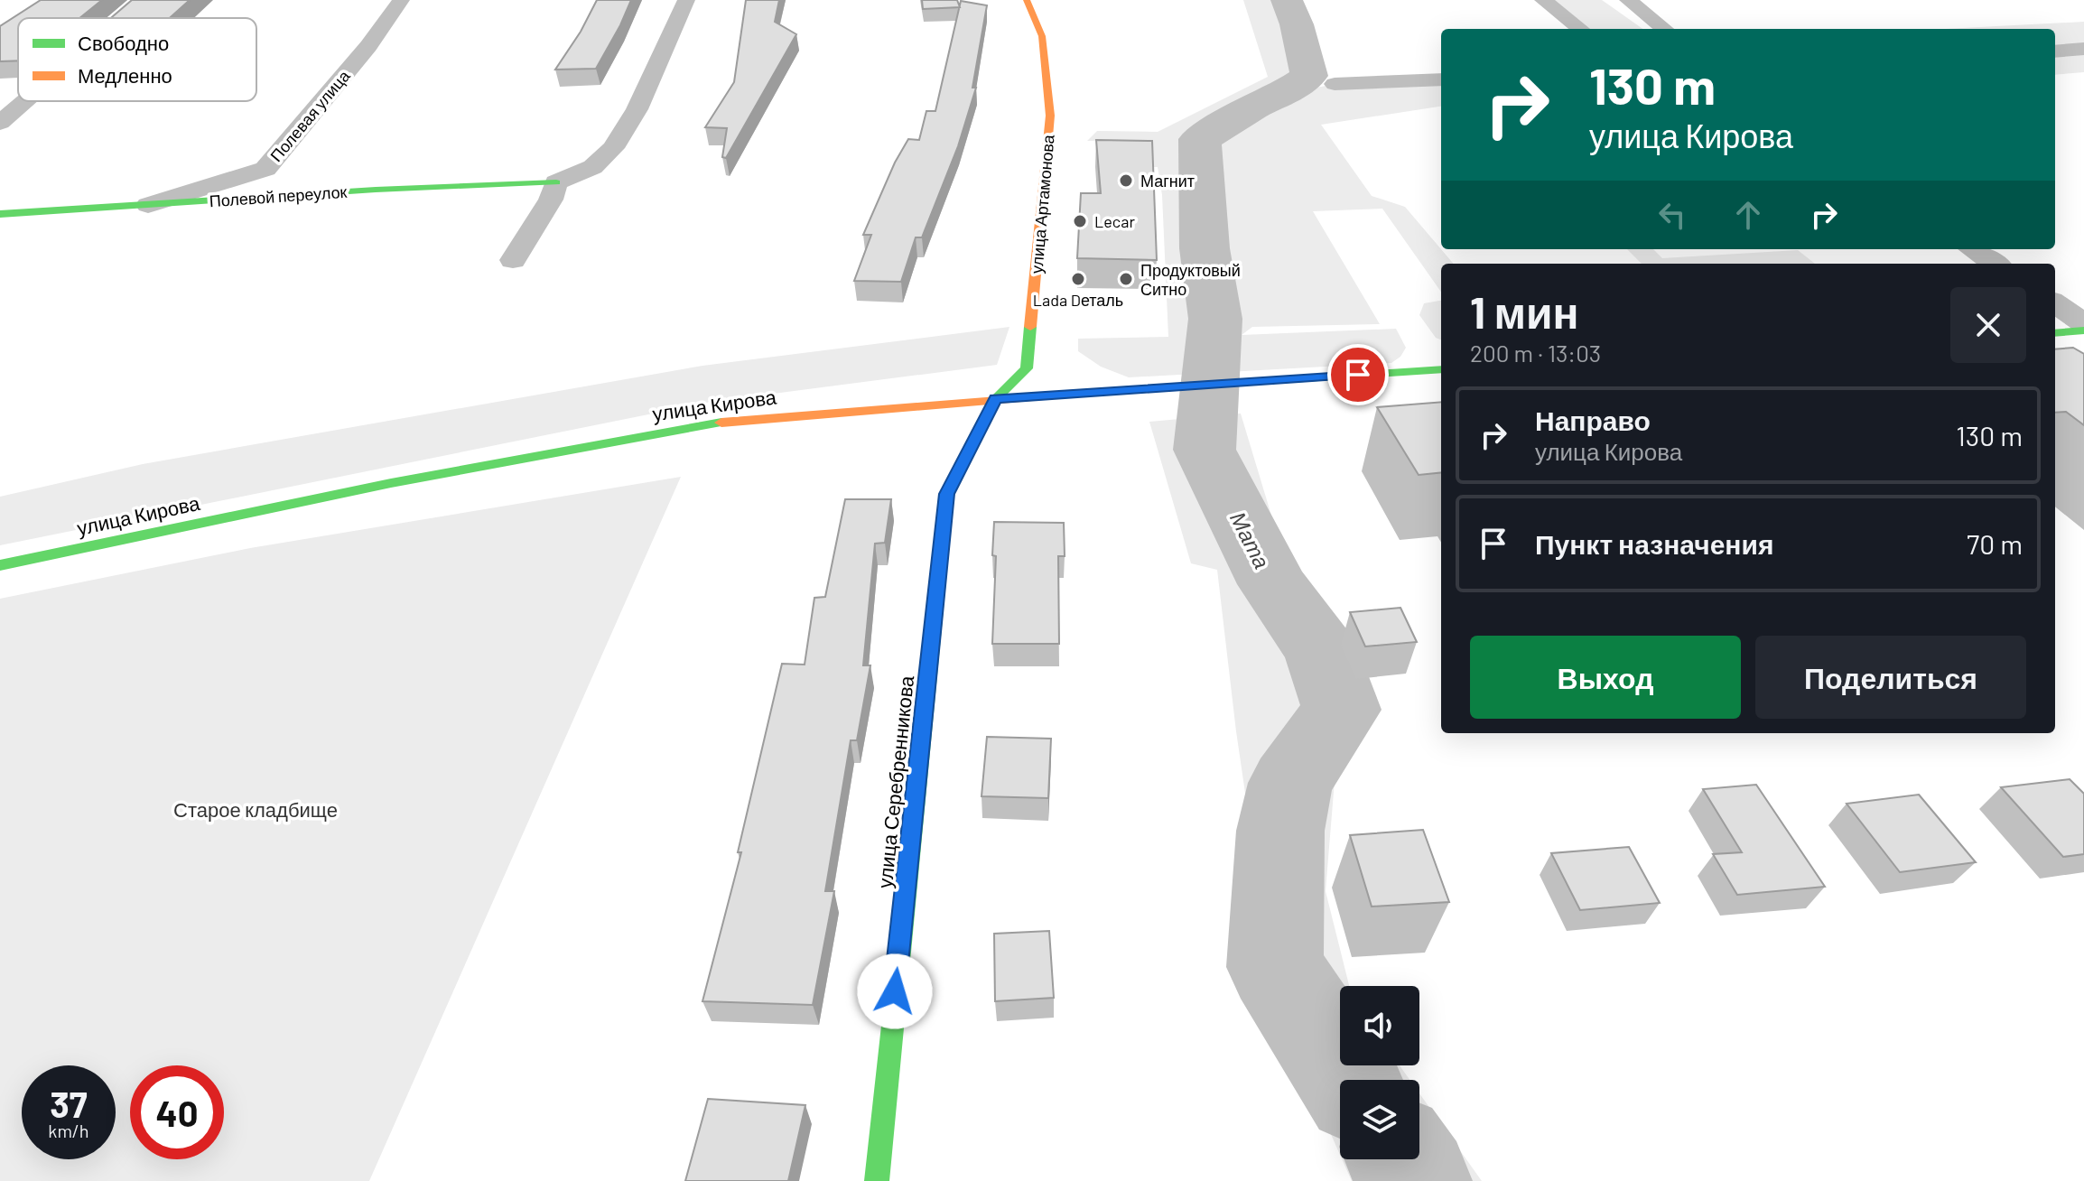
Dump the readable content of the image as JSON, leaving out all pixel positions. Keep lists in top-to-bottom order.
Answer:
{
  "streets": {
    "street": [
      "Полевая улица",
      "Полевой переулок",
      "улица Артамонова",
      "улица Кирова",
      "улица Серебренникова"
    ]
  },
  "crossings": [
    ["Полевая улица", "Полевой переулок"],
    ["улица Артамонова", "улица Кирова"],
    ["улица Артамонова", "улица Серебренникова"],
    ["улица Кирова", "улица Серебренникова"]
  ],
  "water": ["Мата"],
  "parks": ["Старое кладбище"],
  "places": [
    "Магнит",
    "Lecar",
    "Lada Dеталь",
    "Продуктовый Ситно"
  ],
  "legend": ["Свободно", "Медленно"],
  "page": {
    "turn": ["130 m", "улица Кирова"],
    "heading": ["1 мин", "200 m · 13:03"],
    "list": [
      {
        "name": "Направо",
        "note": "улица Кирова",
        "value": "130 m"
      },
      {
        "name": "Пункт назначения",
        "value": "70 m"
      }
    ],
    "buttons": ["Выход", "Поделиться"],
    "speed": "37 km/h",
    "limit": "40"
  }
}
